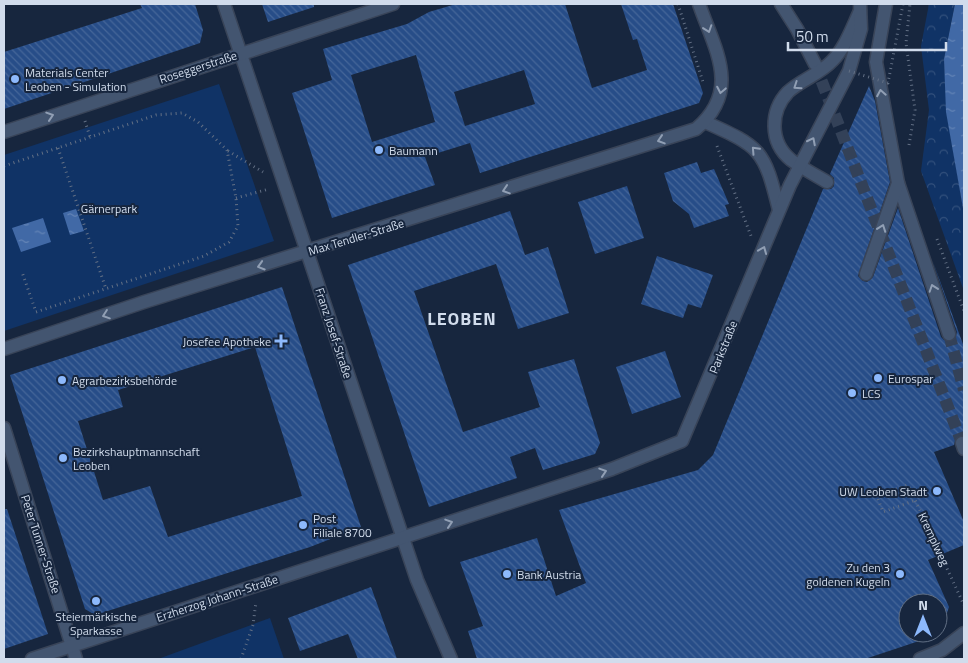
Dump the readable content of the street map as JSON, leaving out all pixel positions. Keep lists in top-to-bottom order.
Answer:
{
  "streets": {
    "street": [
      "Roseggerstraße",
      "Max Tendler-Straße",
      "Franz Josef-Straße",
      "Parkstraße",
      "Peter Tunner-Straße",
      "Erzherzog Johann-Straße"
    ],
    "path": ["Kremplweg"]
  },
  "crossings": [
    ["Roseggerstraße", "Franz Josef-Straße"],
    ["Max Tendler-Straße", "Franz Josef-Straße"],
    ["Franz Josef-Straße", "Parkstraße"],
    ["Franz Josef-Straße", "Erzherzog Johann-Straße"],
    ["Parkstraße", "Erzherzog Johann-Straße"],
    ["Peter Tunner-Straße", "Erzherzog Johann-Straße"]
  ],
  "one_way": ["Roseggerstraße", "Max Tendler-Straße", "Parkstraße"],
  "districts": ["LEOBEN"],
  "parks": ["Gärnerpark"],
  "places": {
    "other": [
      "Materials Center Leoben - Simulation",
      "Baumann",
      "Eurospar",
      "Agrarbezirksbehörde",
      "LCS",
      "Bezirkshauptmannschaft Leoben",
      "UW Leoben Stadt",
      "Post Filiale 8700",
      "Bank Austria",
      "Zu den 3 goldenen Kugeln",
      "Steiermärkische Sparkasse"
    ],
    "health": ["Josefee Apotheke"]
  },
  "scale_bar": "50 m",
  "north": "top"
}
